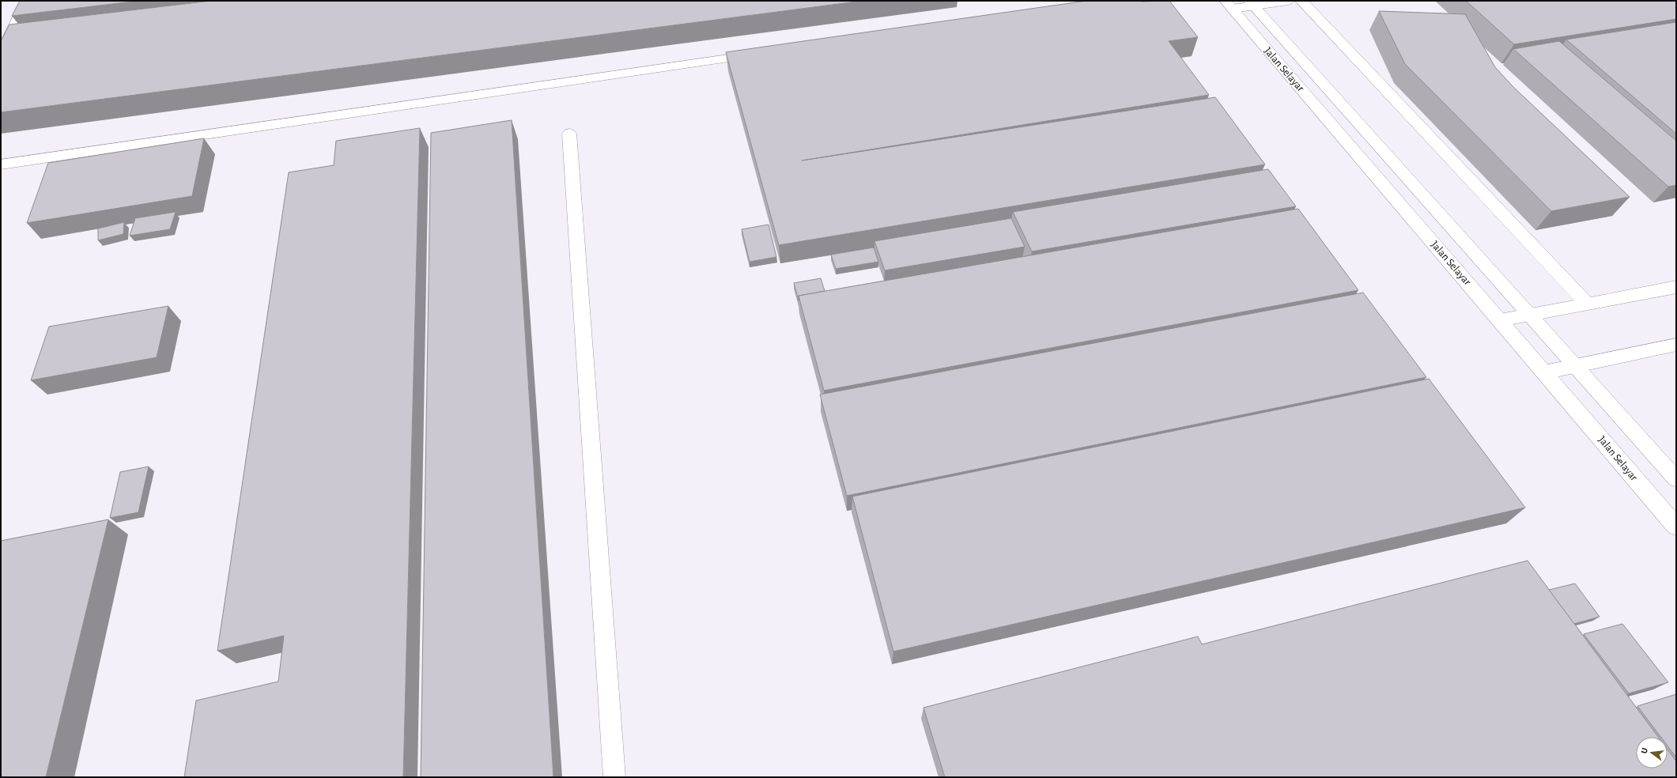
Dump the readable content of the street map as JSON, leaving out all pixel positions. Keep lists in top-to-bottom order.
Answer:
{
  "streets": {
    "street": ["Jalan Selayar"]
  },
  "north": "left"
}
